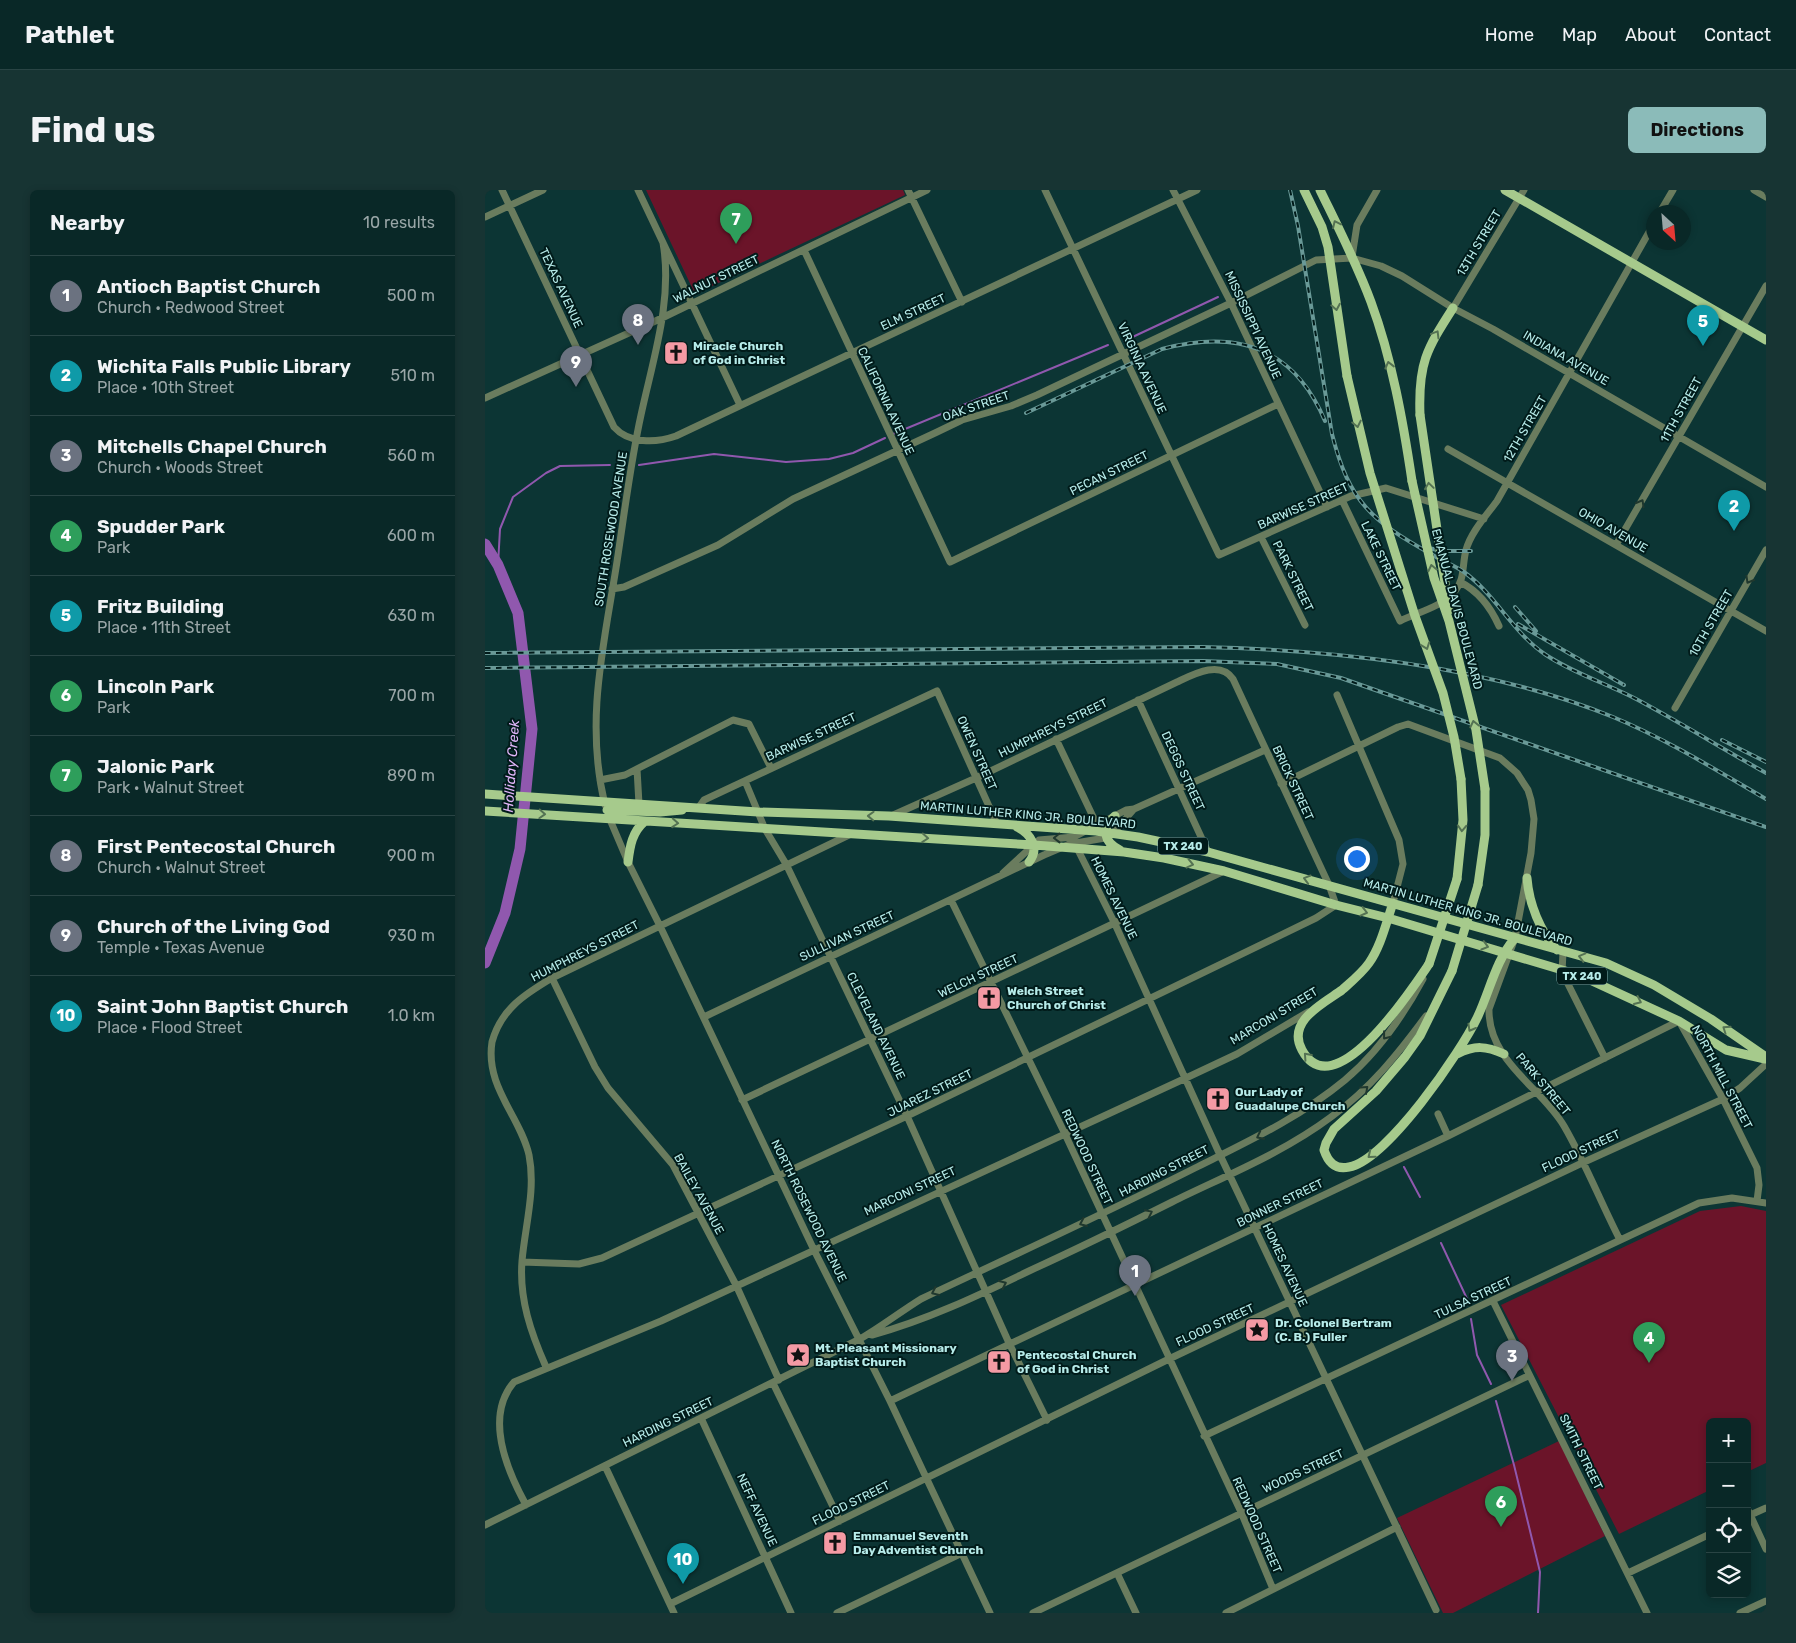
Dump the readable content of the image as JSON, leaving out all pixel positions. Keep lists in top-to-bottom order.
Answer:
{
  "streets": {
    "main road": [
      "EMANUAL DAVIS BOULEVARD",
      "MARTIN LUTHER KING JR. BOULEVARD",
      "TX 240",
      "MARCONI STREET"
    ],
    "street": [
      "13TH STREET",
      "WALNUT STREET",
      "TEXAS AVENUE",
      "ELM STREET",
      "MISSISSIPPI AVENUE",
      "INDIANA AVENUE",
      "VIRGINIA AVENUE",
      "CALIFORNIA AVENUE",
      "OAK STREET",
      "11TH STREET",
      "12TH STREET",
      "PECAN STREET",
      "BARWISE STREET",
      "SOUTH ROSEWOOD AVENUE",
      "OHIO AVENUE",
      "LAKE STREET",
      "PARK STREET",
      "10TH STREET",
      "HUMPHREYS STREET",
      "OWEN STREET",
      "DEGGS STREET",
      "BRICK STREET",
      "HOMES AVENUE",
      "SULLIVAN STREET",
      "WELCH STREET",
      "CLEVELAND AVENUE",
      "NORTH MILL STREET",
      "JUAREZ STREET",
      "FLOOD STREET",
      "REDWOOD STREET",
      "HARDING STREET",
      "BAILEY AVENUE",
      "BONNER STREET",
      "NORTH ROSEWOOD AVENUE",
      "TULSA STREET",
      "SMITH STREET",
      "WOODS STREET",
      "NEFF AVENUE"
    ]
  },
  "crossings": [
    ["13TH STREET", "INDIANA AVENUE"],
    ["WALNUT STREET", "TEXAS AVENUE"],
    ["WALNUT STREET", "CALIFORNIA AVENUE"],
    ["WALNUT STREET", "SOUTH ROSEWOOD AVENUE"],
    ["TEXAS AVENUE", "ELM STREET"],
    ["TEXAS AVENUE", "SOUTH ROSEWOOD AVENUE"],
    ["ELM STREET", "MISSISSIPPI AVENUE"],
    ["ELM STREET", "VIRGINIA AVENUE"],
    ["ELM STREET", "CALIFORNIA AVENUE"],
    ["ELM STREET", "SOUTH ROSEWOOD AVENUE"],
    ["MISSISSIPPI AVENUE", "OAK STREET"],
    ["MISSISSIPPI AVENUE", "PECAN STREET"],
    ["MISSISSIPPI AVENUE", "BARWISE STREET"],
    ["INDIANA AVENUE", "OAK STREET"],
    ["INDIANA AVENUE", "11TH STREET"],
    ["INDIANA AVENUE", "12TH STREET"],
    ["INDIANA AVENUE", "EMANUAL DAVIS BOULEVARD"],
    ["VIRGINIA AVENUE", "OAK STREET"],
    ["VIRGINIA AVENUE", "PECAN STREET"],
    ["VIRGINIA AVENUE", "BARWISE STREET"],
    ["CALIFORNIA AVENUE", "OAK STREET"],
    ["CALIFORNIA AVENUE", "PECAN STREET"],
    ["OAK STREET", "SOUTH ROSEWOOD AVENUE"],
    ["OAK STREET", "EMANUAL DAVIS BOULEVARD"],
    ["11TH STREET", "OHIO AVENUE"],
    ["12TH STREET", "BARWISE STREET"],
    ["12TH STREET", "OHIO AVENUE"],
    ["12TH STREET", "LAKE STREET"],
    ["BARWISE STREET", "LAKE STREET"],
    ["BARWISE STREET", "PARK STREET"],
    ["BARWISE STREET", "OWEN STREET"],
    ["BARWISE STREET", "MARTIN LUTHER KING JR. BOULEVARD"],
    ["BARWISE STREET", "CLEVELAND AVENUE"],
    ["SOUTH ROSEWOOD AVENUE", "MARTIN LUTHER KING JR. BOULEVARD"],
    ["SOUTH ROSEWOOD AVENUE", "NORTH ROSEWOOD AVENUE"],
    ["OHIO AVENUE", "10TH STREET"],
    ["PARK STREET", "MARTIN LUTHER KING JR. BOULEVARD"],
    ["PARK STREET", "FLOOD STREET"],
    ["PARK STREET", "BONNER STREET"],
    ["PARK STREET", "TULSA STREET"],
    ["EMANUAL DAVIS BOULEVARD", "HARDING STREET"],
    ["HUMPHREYS STREET", "OWEN STREET"],
    ["HUMPHREYS STREET", "DEGGS STREET"],
    ["HUMPHREYS STREET", "BRICK STREET"],
    ["HUMPHREYS STREET", "MARTIN LUTHER KING JR. BOULEVARD"],
    ["HUMPHREYS STREET", "MARCONI STREET"],
    ["HUMPHREYS STREET", "CLEVELAND AVENUE"],
    ["HUMPHREYS STREET", "JUAREZ STREET"],
    ["HUMPHREYS STREET", "BAILEY AVENUE"],
    ["HUMPHREYS STREET", "NORTH ROSEWOOD AVENUE"],
    ["OWEN STREET", "MARTIN LUTHER KING JR. BOULEVARD"],
    ["DEGGS STREET", "MARTIN LUTHER KING JR. BOULEVARD"],
    ["DEGGS STREET", "SULLIVAN STREET"],
    ["BRICK STREET", "MARTIN LUTHER KING JR. BOULEVARD"],
    ["BRICK STREET", "SULLIVAN STREET"],
    ["BRICK STREET", "JUAREZ STREET"],
    ["MARTIN LUTHER KING JR. BOULEVARD", "HOMES AVENUE"],
    ["MARTIN LUTHER KING JR. BOULEVARD", "SULLIVAN STREET"],
    ["MARTIN LUTHER KING JR. BOULEVARD", "WELCH STREET"],
    ["MARTIN LUTHER KING JR. BOULEVARD", "MARCONI STREET"],
    ["MARTIN LUTHER KING JR. BOULEVARD", "CLEVELAND AVENUE"],
    ["MARTIN LUTHER KING JR. BOULEVARD", "NORTH MILL STREET"],
    ["MARTIN LUTHER KING JR. BOULEVARD", "JUAREZ STREET"],
    ["MARTIN LUTHER KING JR. BOULEVARD", "BONNER STREET"],
    ["MARTIN LUTHER KING JR. BOULEVARD", "NORTH ROSEWOOD AVENUE"],
    ["HOMES AVENUE", "WELCH STREET"],
    ["HOMES AVENUE", "MARCONI STREET"],
    ["HOMES AVENUE", "JUAREZ STREET"],
    ["HOMES AVENUE", "FLOOD STREET"],
    ["HOMES AVENUE", "HARDING STREET"],
    ["HOMES AVENUE", "BONNER STREET"],
    ["HOMES AVENUE", "TULSA STREET"],
    ["HOMES AVENUE", "WOODS STREET"],
    ["SULLIVAN STREET", "CLEVELAND AVENUE"],
    ["SULLIVAN STREET", "REDWOOD STREET"],
    ["SULLIVAN STREET", "NORTH ROSEWOOD AVENUE"],
    ["WELCH STREET", "CLEVELAND AVENUE"],
    ["WELCH STREET", "REDWOOD STREET"],
    ["WELCH STREET", "NORTH ROSEWOOD AVENUE"],
    ["MARCONI STREET", "CLEVELAND AVENUE"],
    ["MARCONI STREET", "REDWOOD STREET"],
    ["MARCONI STREET", "HARDING STREET"],
    ["MARCONI STREET", "BAILEY AVENUE"],
    ["MARCONI STREET", "NORTH ROSEWOOD AVENUE"],
    ["CLEVELAND AVENUE", "JUAREZ STREET"],
    ["CLEVELAND AVENUE", "FLOOD STREET"],
    ["CLEVELAND AVENUE", "HARDING STREET"],
    ["CLEVELAND AVENUE", "BONNER STREET"],
    ["NORTH MILL STREET", "FLOOD STREET"],
    ["NORTH MILL STREET", "BONNER STREET"],
    ["NORTH MILL STREET", "TULSA STREET"],
    ["JUAREZ STREET", "REDWOOD STREET"],
    ["JUAREZ STREET", "BAILEY AVENUE"],
    ["JUAREZ STREET", "NORTH ROSEWOOD AVENUE"],
    ["FLOOD STREET", "REDWOOD STREET"],
    ["FLOOD STREET", "BAILEY AVENUE"],
    ["FLOOD STREET", "NORTH ROSEWOOD AVENUE"],
    ["FLOOD STREET", "NEFF AVENUE"],
    ["REDWOOD STREET", "HARDING STREET"],
    ["REDWOOD STREET", "BONNER STREET"],
    ["REDWOOD STREET", "TULSA STREET"],
    ["REDWOOD STREET", "WOODS STREET"],
    ["HARDING STREET", "BAILEY AVENUE"],
    ["HARDING STREET", "NORTH ROSEWOOD AVENUE"],
    ["HARDING STREET", "NEFF AVENUE"],
    ["BONNER STREET", "NORTH ROSEWOOD AVENUE"],
    ["TULSA STREET", "SMITH STREET"],
    ["SMITH STREET", "WOODS STREET"]
  ],
  "one_way": ["11TH STREET", "10TH STREET"],
  "water": ["Holliday Creek"],
  "places": {
    "church": [
      "Miracle Church of God in Christ",
      "Welch Street Church of Christ",
      "Our Lady of Guadalupe Church",
      "Pentecostal Church of God in Christ",
      "Emmanuel Seventh Day Adventist Church"
    ],
    "place": ["Dr. Colonel Bertram (C. B.) Fuller", "Mt. Pleasant Missionary Baptist Church"]
  },
  "north": "bottom right",
  "page": {
    "header": "Pathlet",
    "nav": [
      "Home",
      "Map",
      "About",
      "Contact"
    ],
    "buttons": "Directions",
    "title": "Find us",
    "heading": ["Nearby", "10 results"],
    "pins": [
      "7",
      "8",
      "5",
      "9",
      "2",
      "1",
      "4",
      "3",
      "6",
      "10"
    ],
    "list": [
      {
        "mark": "1",
        "name": "Antioch Baptist Church",
        "note": "Church · Redwood Street",
        "value": "500 m"
      },
      {
        "mark": "2",
        "name": "Wichita Falls Public Library",
        "note": "Place · 10th Street",
        "value": "510 m"
      },
      {
        "mark": "3",
        "name": "Mitchells Chapel Church",
        "note": "Church · Woods Street",
        "value": "560 m"
      },
      {
        "mark": "4",
        "name": "Spudder Park",
        "note": "Park",
        "value": "600 m"
      },
      {
        "mark": "5",
        "name": "Fritz Building",
        "note": "Place · 11th Street",
        "value": "630 m"
      },
      {
        "mark": "6",
        "name": "Lincoln Park",
        "note": "Park",
        "value": "700 m"
      },
      {
        "mark": "7",
        "name": "Jalonic Park",
        "note": "Park · Walnut Street",
        "value": "890 m"
      },
      {
        "mark": "8",
        "name": "First Pentecostal Church",
        "note": "Church · Walnut Street",
        "value": "900 m"
      },
      {
        "mark": "9",
        "name": "Church of the Living God",
        "note": "Temple · Texas Avenue",
        "value": "930 m"
      },
      {
        "mark": "10",
        "name": "Saint John Baptist Church",
        "note": "Place · Flood Street",
        "value": "1.0 km"
      }
    ],
    "map_buttons": ["+", "−"]
  }
}
